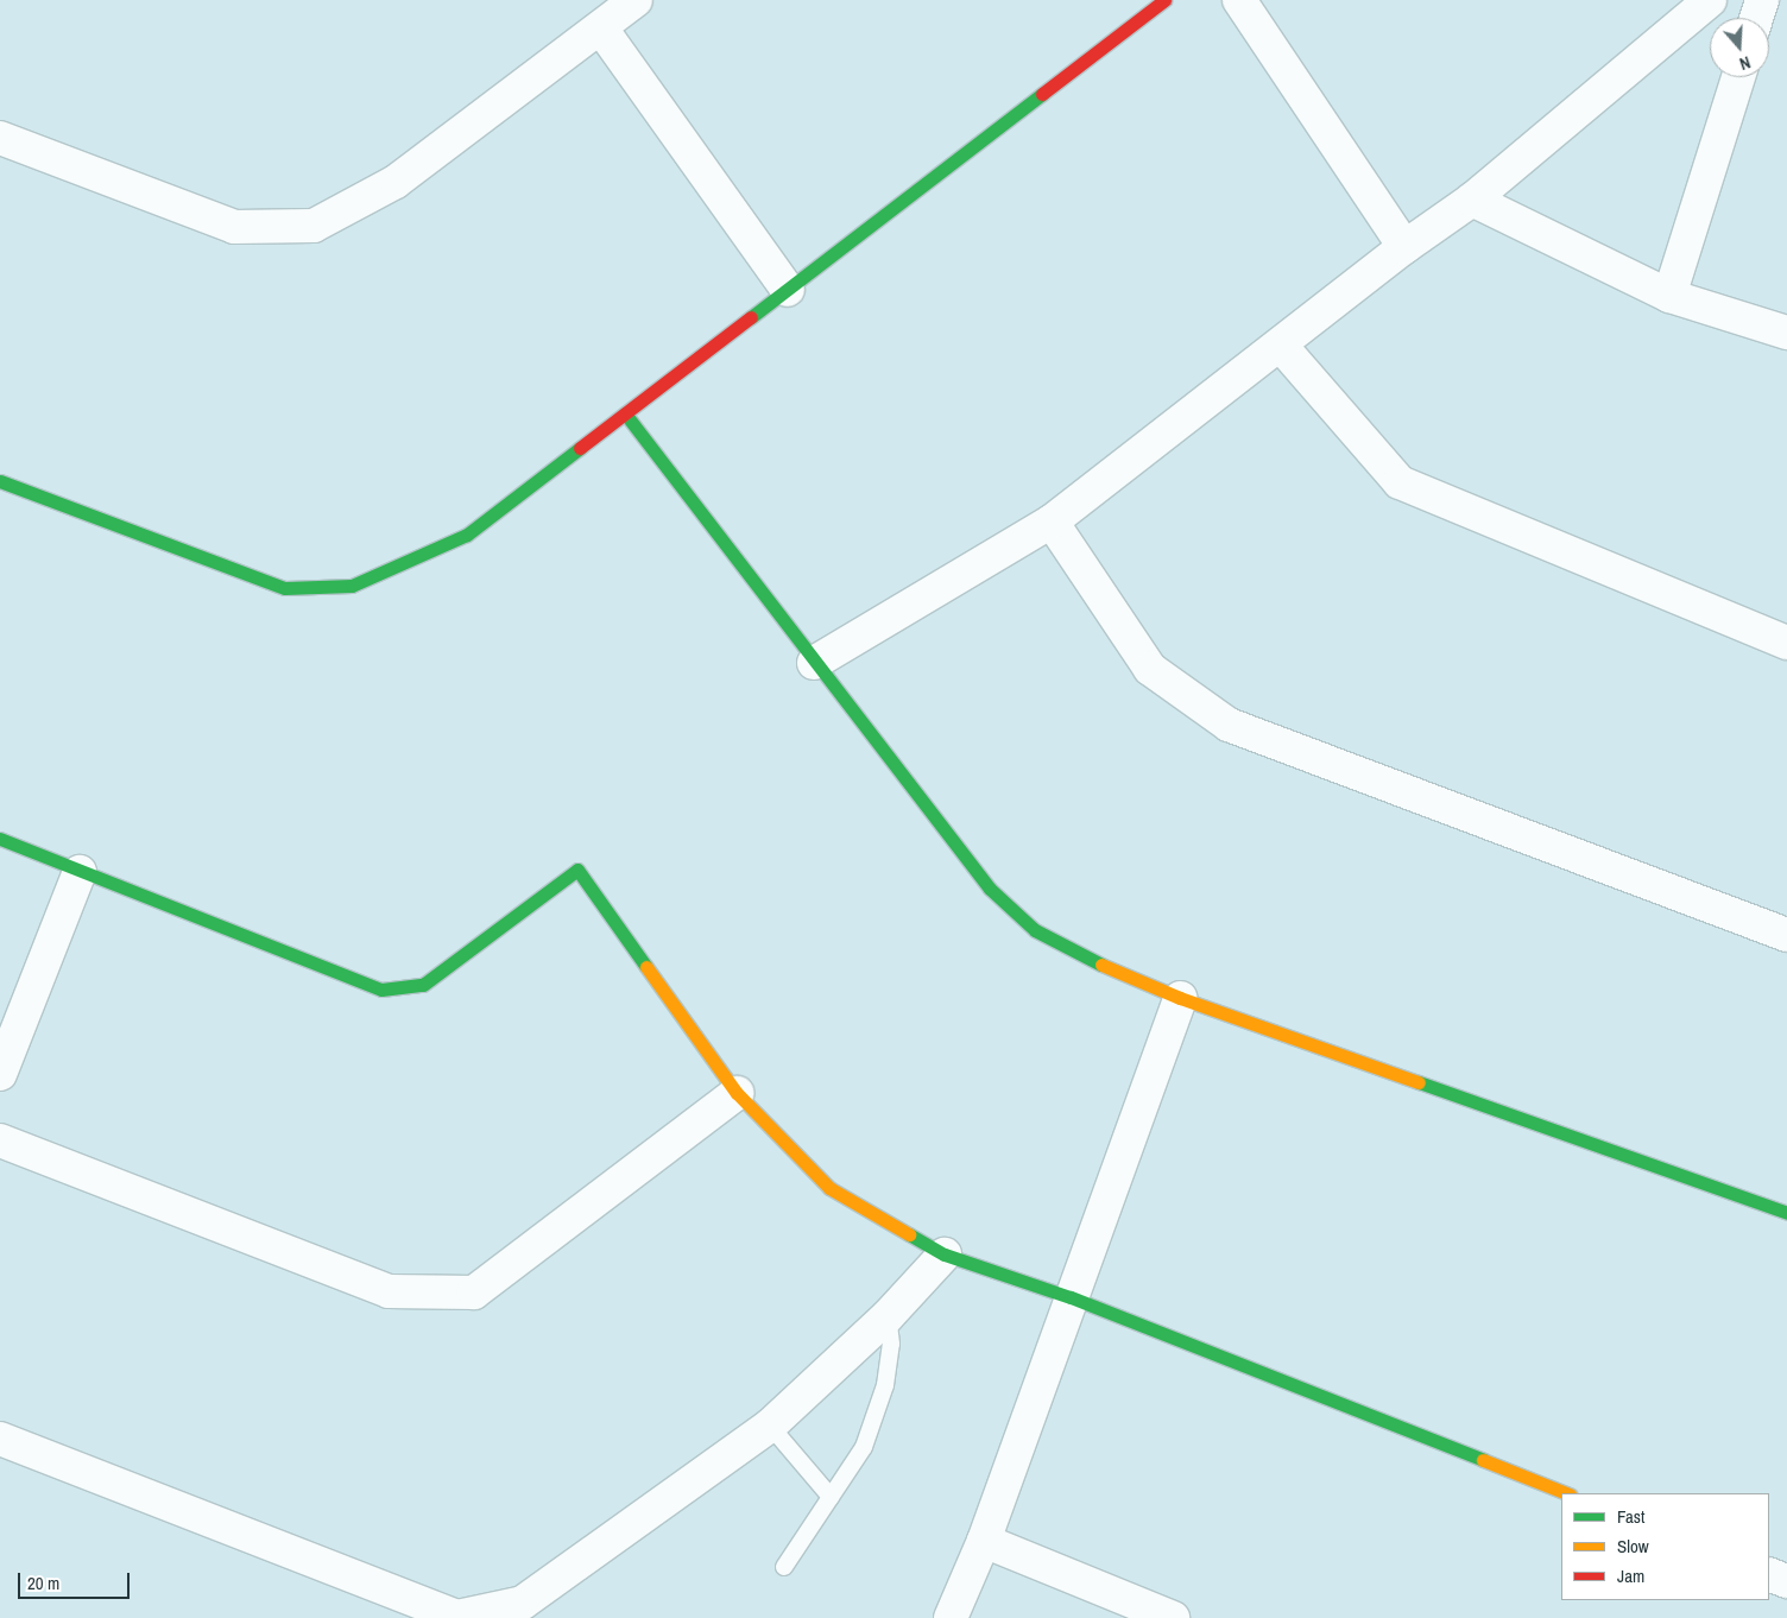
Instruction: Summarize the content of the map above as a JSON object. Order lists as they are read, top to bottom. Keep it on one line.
{"legend":["Fast","Slow","Jam"],"scale_bar":"20 m","north":"bottom"}
